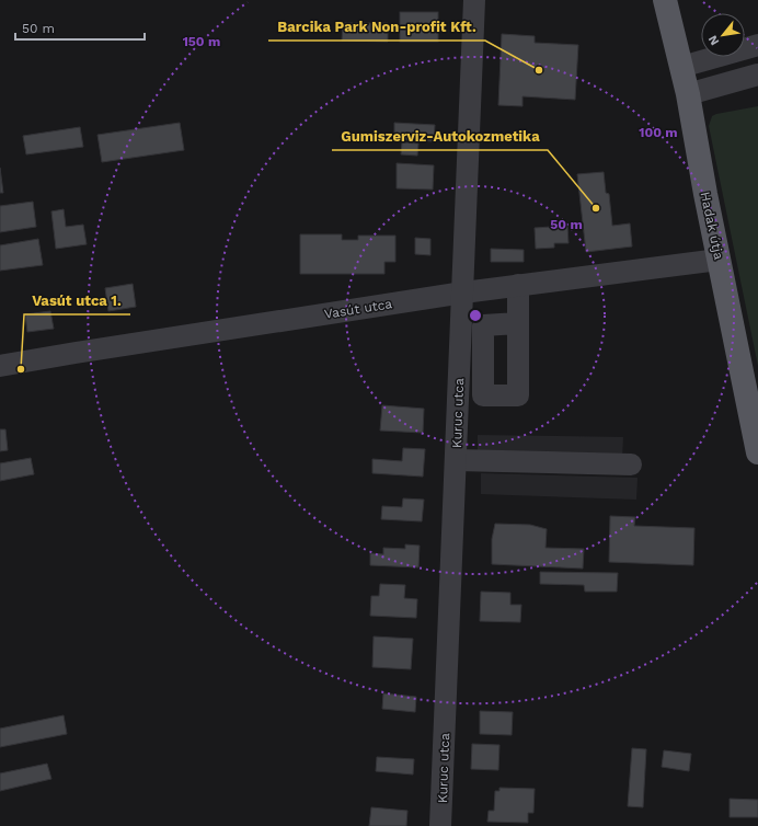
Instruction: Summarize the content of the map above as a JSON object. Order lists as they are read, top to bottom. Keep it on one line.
{"streets":{"main road":["Hadak útja"],"street":["Vasút utca","Kuruc utca"]},"crossings":[["Hadak útja","Vasút utca"],["Vasút utca","Kuruc utca"]],"places":["Barcika Park Non-profit Kft.","Gumiszerviz-Autokozmetika","Vasút utca 1."],"scale_bar":"50 m","north":"bottom left","rings":["150 m","100 m","50 m"]}
